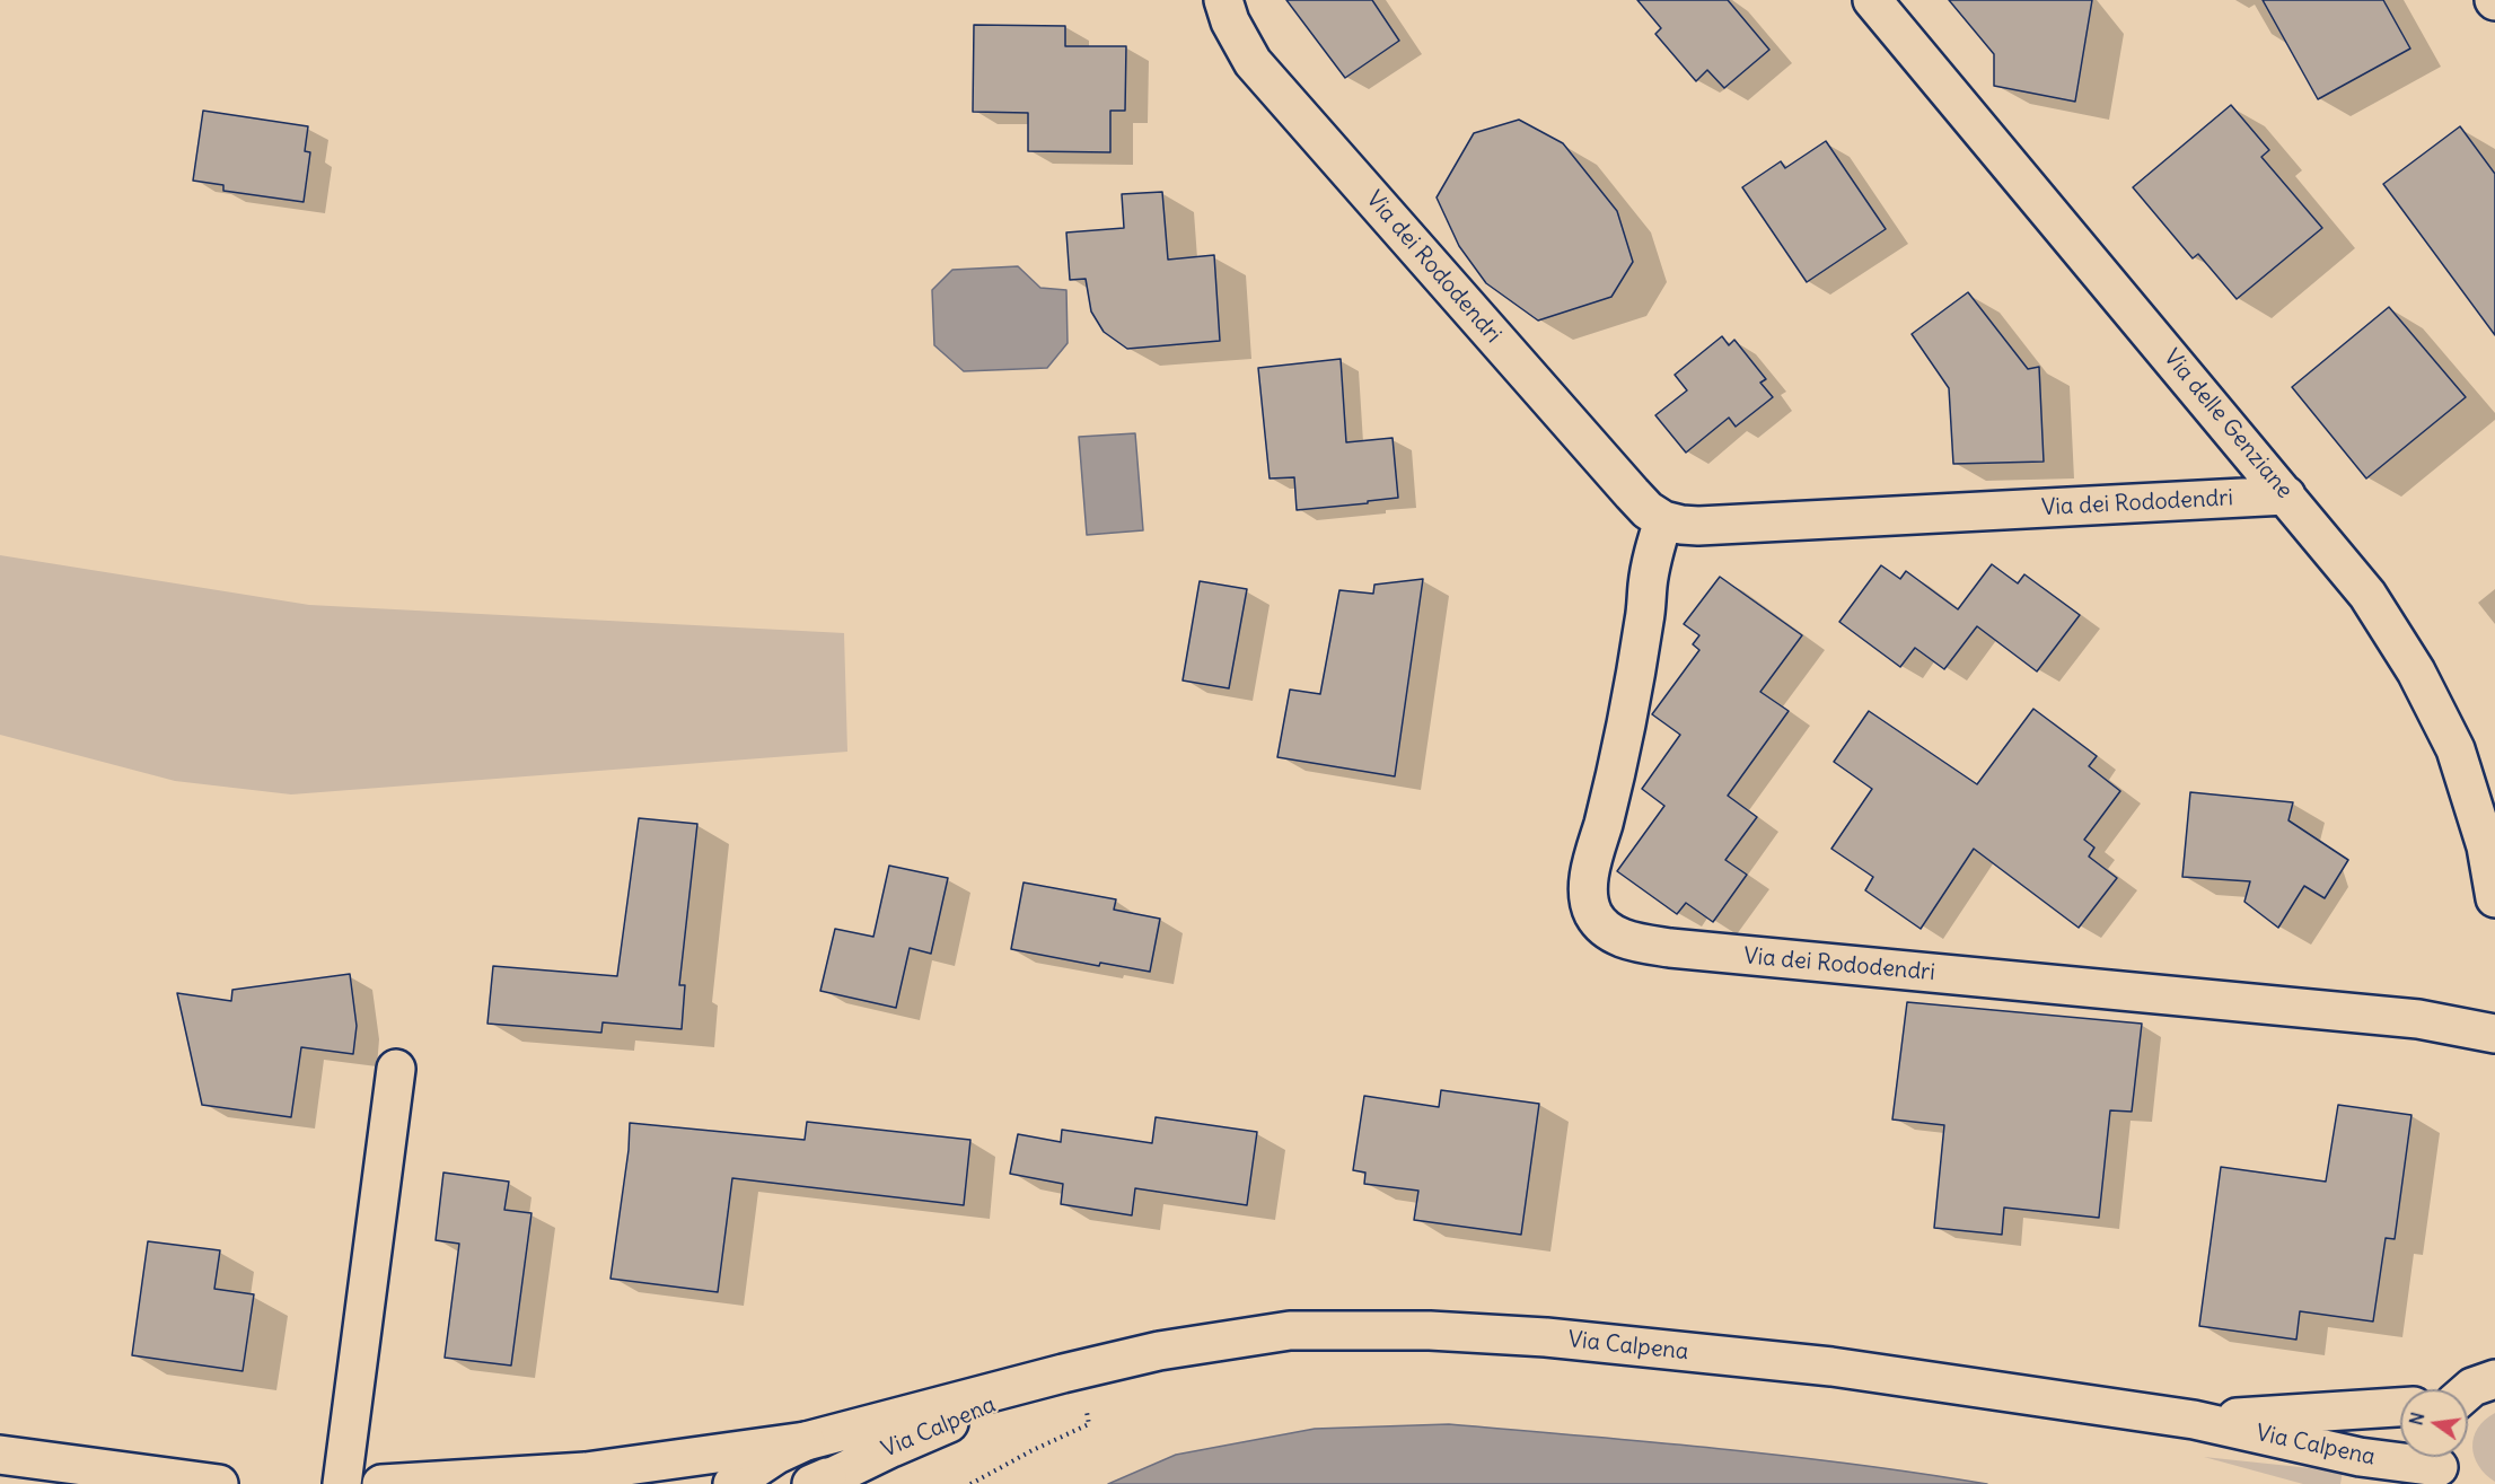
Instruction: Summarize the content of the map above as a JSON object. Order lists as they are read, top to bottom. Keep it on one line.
{"streets":{"street":["Via dei Rododendri","Via delle Genziane","Via Calpena"]},"crossings":[["Via dei Rododendri","Via delle Genziane"]],"north":"left"}
